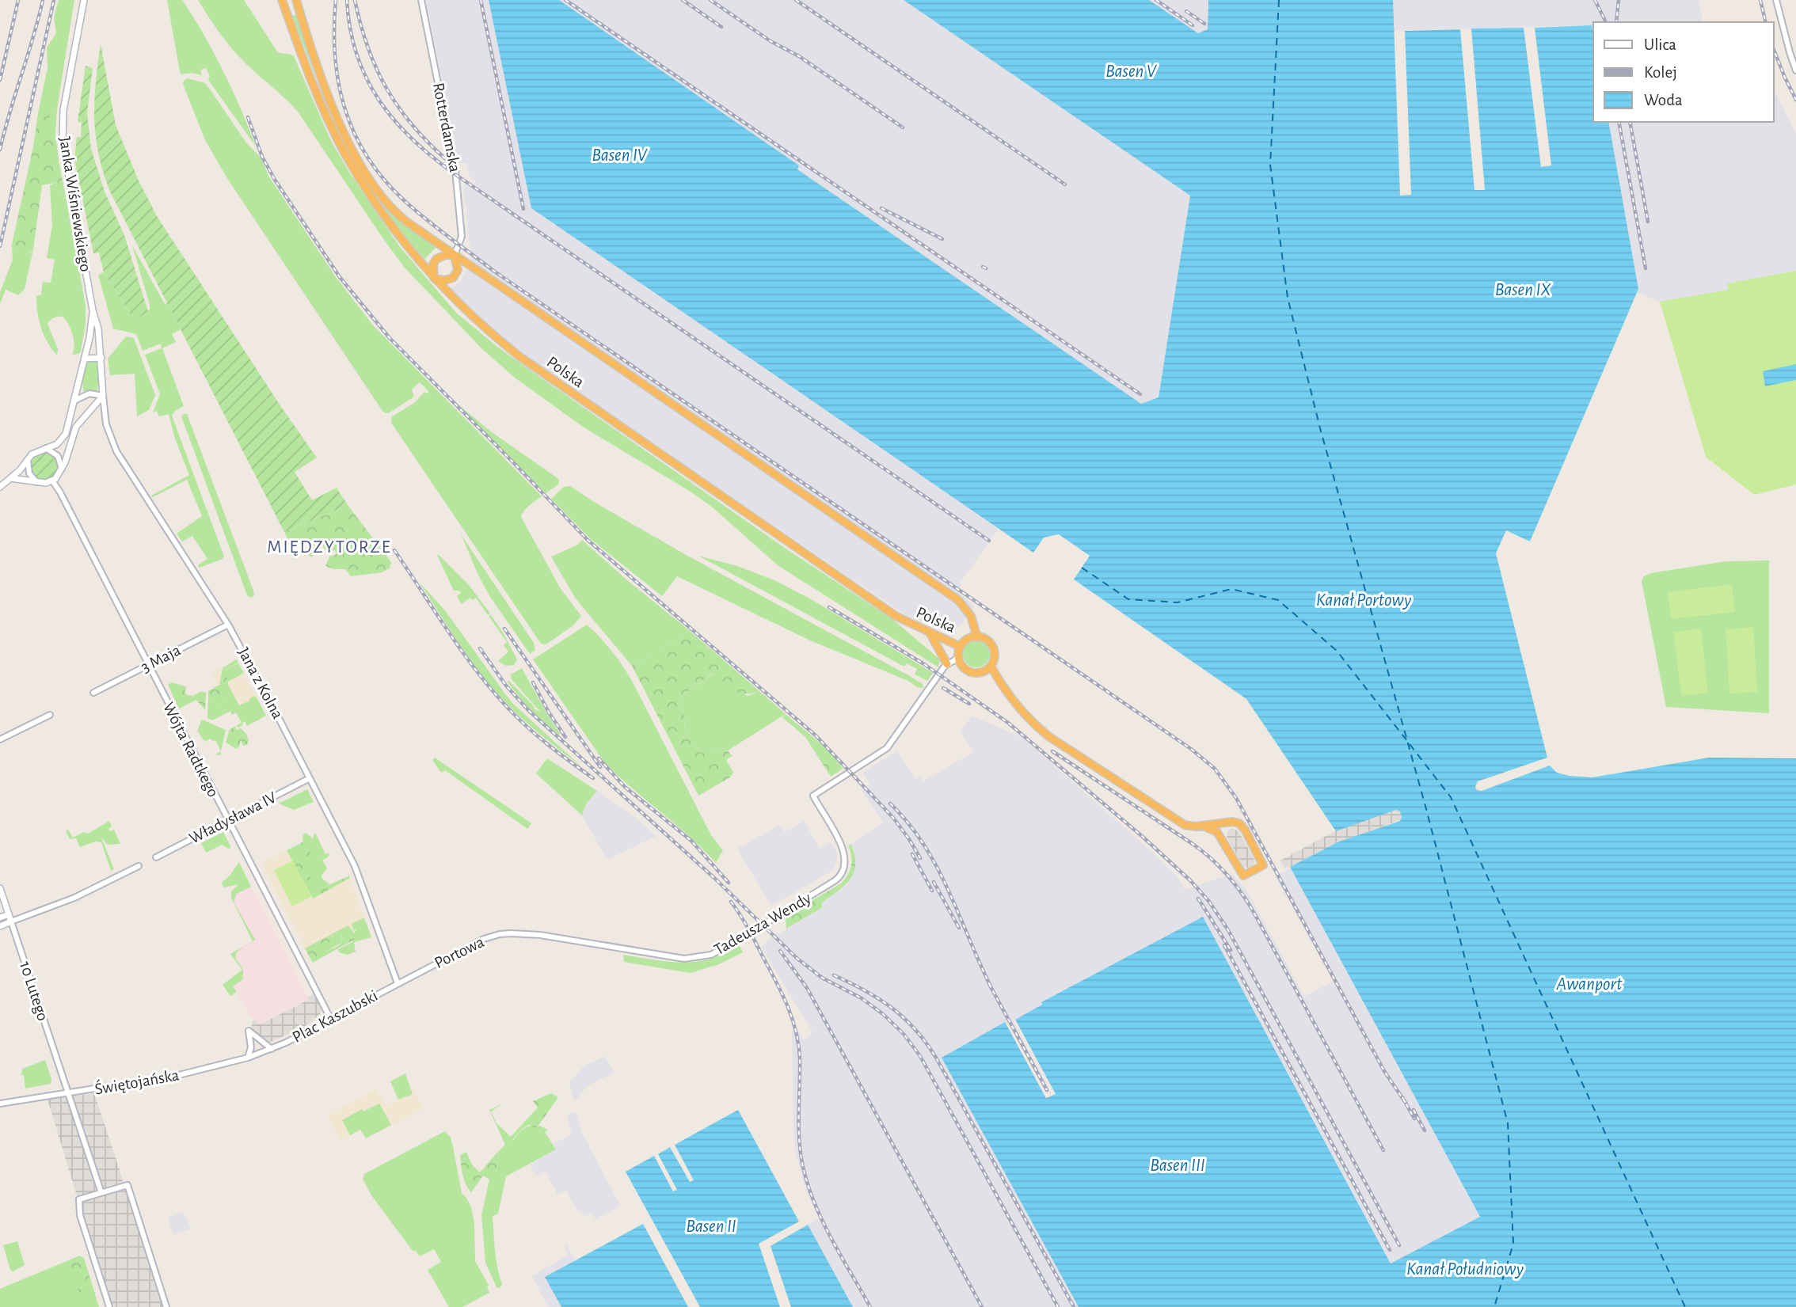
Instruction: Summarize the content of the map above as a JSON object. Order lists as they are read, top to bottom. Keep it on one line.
{"streets":{"highway":["Polska"],"main road":["Janka Wiśniewskiego","10 Lutego"],"street":["Rotterdamska","3 Maja","Jana z Kolna","Wójta Radtkego","Władysława IV","Tadeusza Wendy","Portowa","Plac Kaszubski","Świętojańska"]},"crossings":[["Rotterdamska","Polska"],["Janka Wiśniewskiego","Jana z Kolna"],["Janka Wiśniewskiego","Wójta Radtkego"],["Polska","Tadeusza Wendy"],["3 Maja","Jana z Kolna"],["3 Maja","Wójta Radtkego"],["Jana z Kolna","Władysława IV"],["Jana z Kolna","Portowa"],["Jana z Kolna","Plac Kaszubski"],["Wójta Radtkego","Władysława IV"],["Wójta Radtkego","Plac Kaszubski"],["Tadeusza Wendy","Portowa"],["Portowa","Plac Kaszubski"],["10 Lutego","Świętojańska"],["Plac Kaszubski","Świętojańska"]],"districts":["MIĘDZYTORZE"],"water":["Basen V","Basen IV","Basen IX","Kanał Portowy","Awanport","Basen III","Basen II","Kanał Południowy"],"legend":["Ulica","Kolej","Woda"]}
